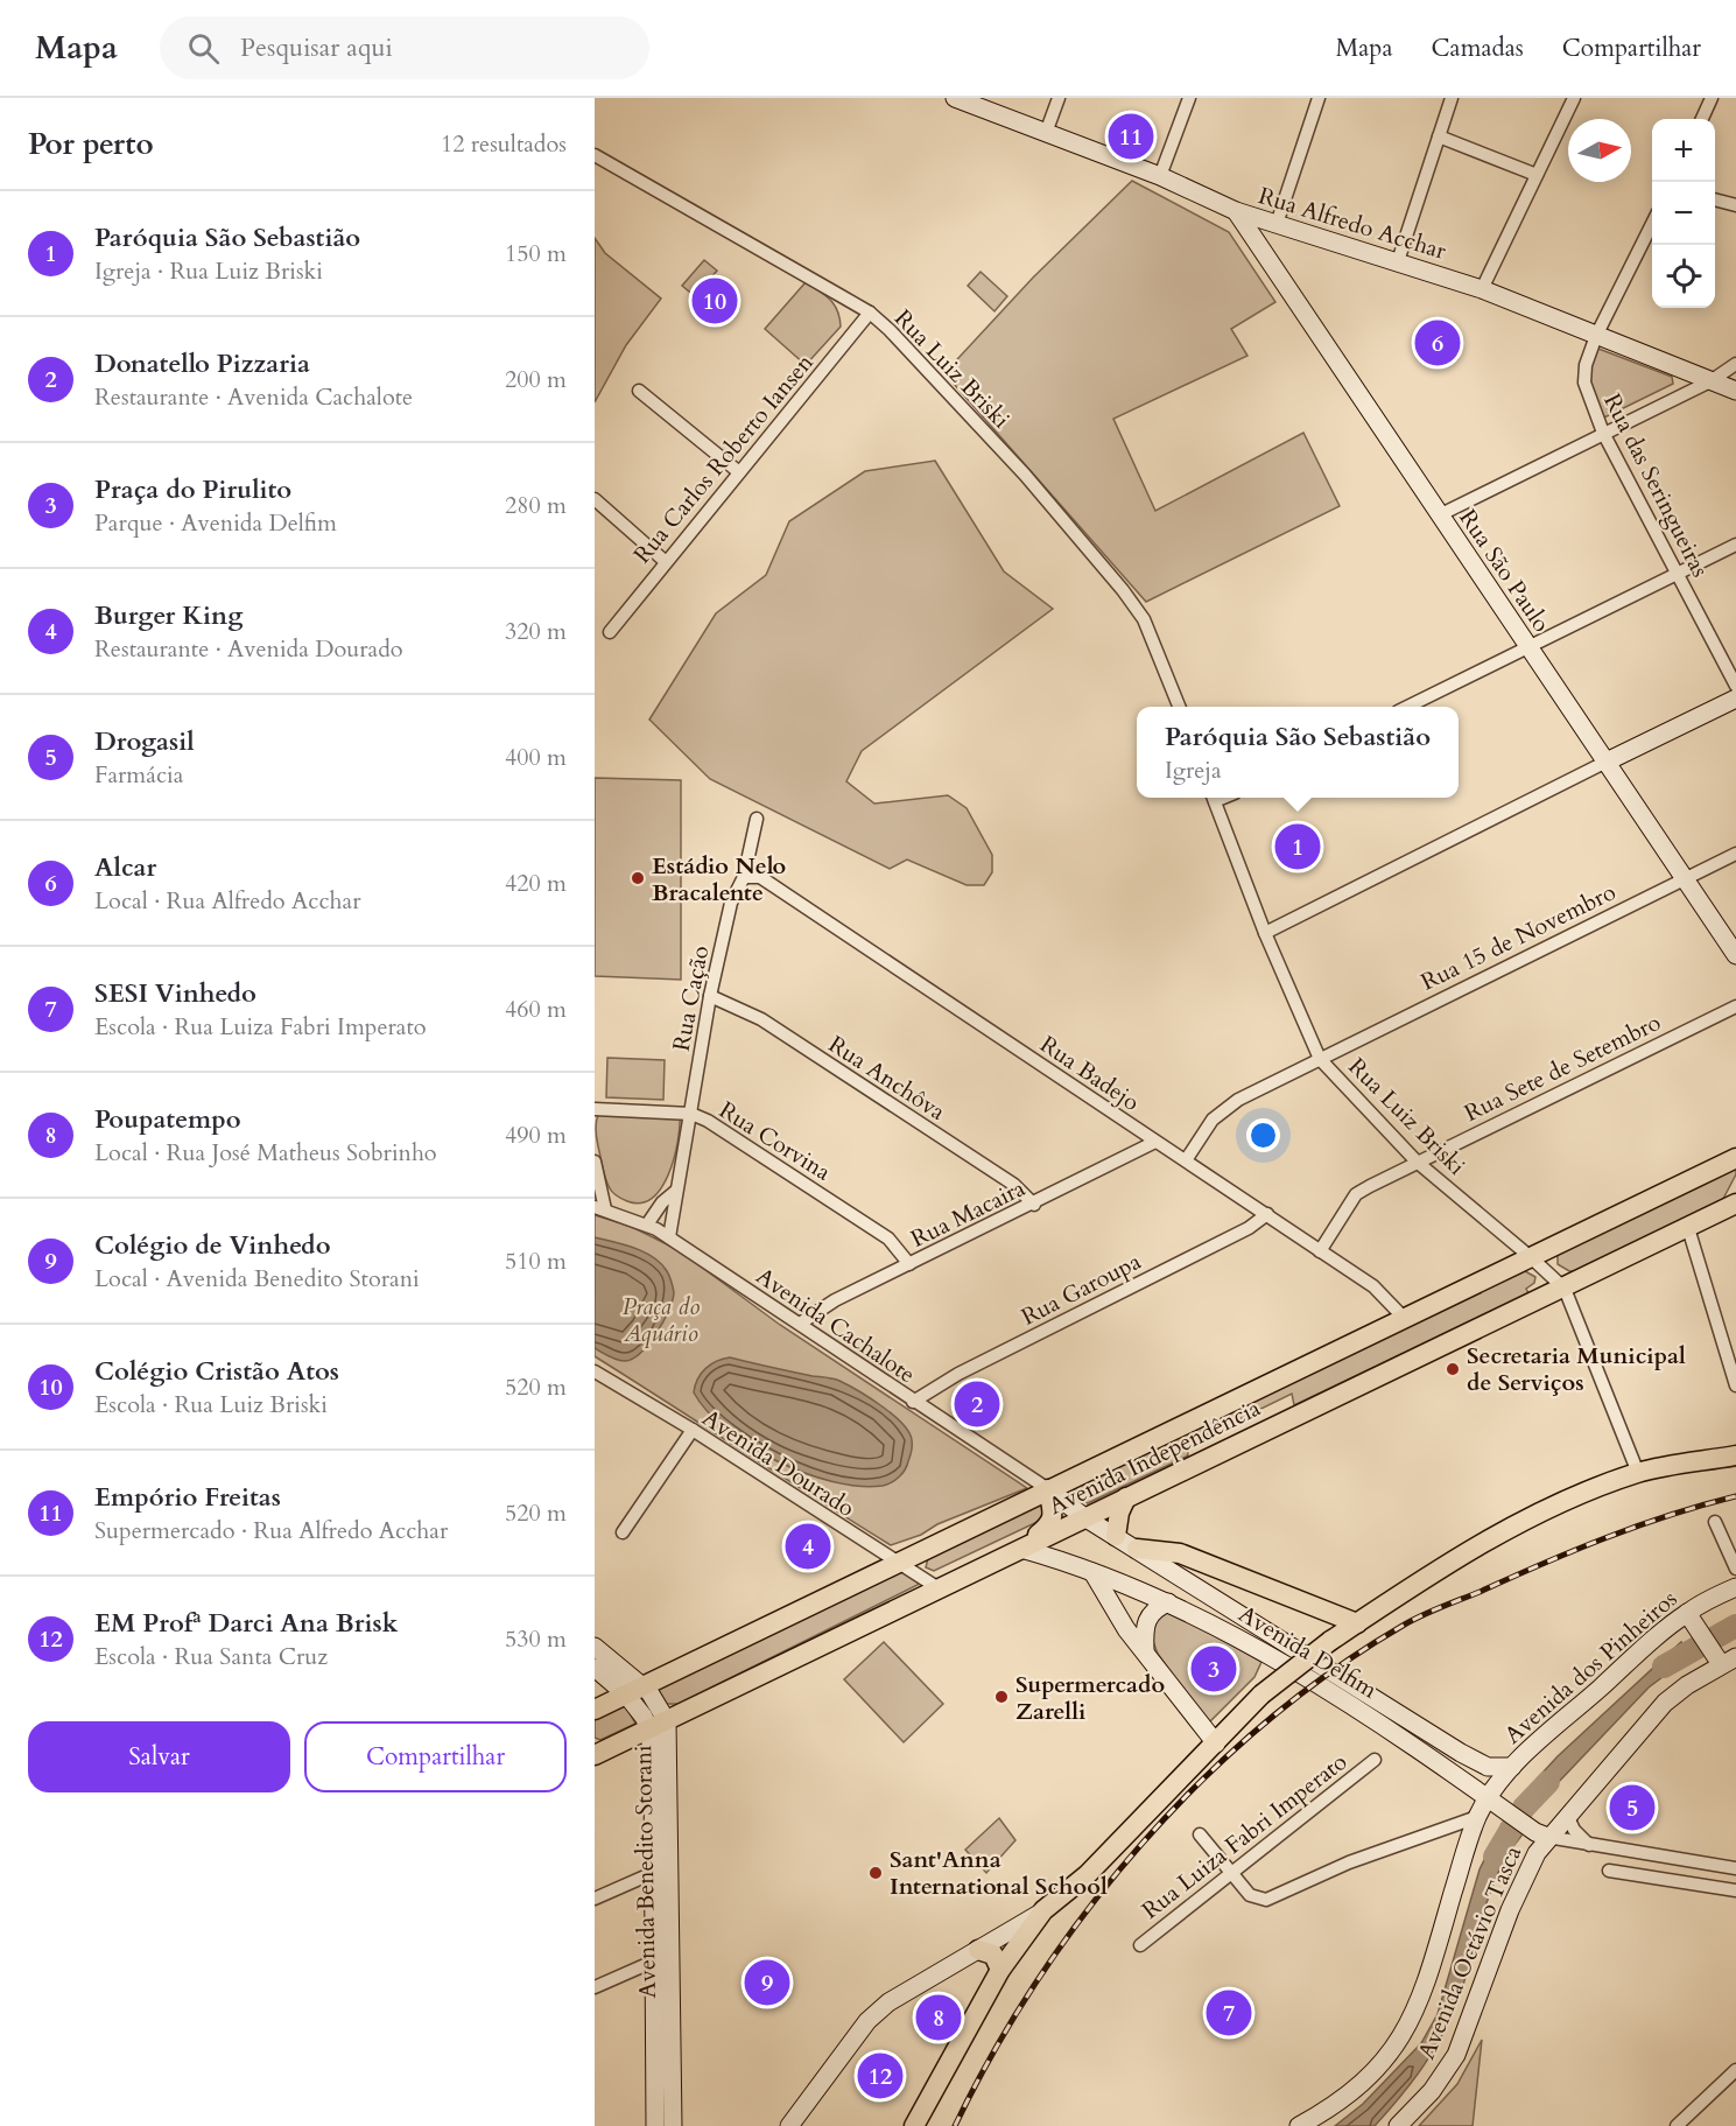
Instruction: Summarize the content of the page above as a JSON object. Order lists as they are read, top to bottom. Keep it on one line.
{"streets":{"main road":["Avenida Independência"],"street":["Rua Alfredo Acchar","Rua Luiz Briski","Rua Carlos Roberto Iansen","Rua das Seringueiras","Rua São Paulo","Rua 15 de Novembro","Rua Cação","Rua Sete de Setembro","Rua Badejo","Rua Anchôva","Rua Corvina","Rua Macaira","Rua Garoupa","Avenida Cachalote","Avenida Dourado","Avenida Delfim","Avenida dos Pinheiros","Rua Luiza Fabri Imperato","Avenida Benedito Storani","Avenida Octávio Tasca"]},"crossings":[["Rua Alfredo Acchar","Rua das Seringueiras"],["Rua Alfredo Acchar","Rua São Paulo"],["Rua Luiz Briski","Rua Carlos Roberto Iansen"],["Rua Luiz Briski","Rua 15 de Novembro"],["Rua Luiz Briski","Rua Sete de Setembro"],["Rua Luiz Briski","Avenida Independência"],["Rua São Paulo","Rua 15 de Novembro"],["Rua 15 de Novembro","Rua Badejo"],["Rua Cação","Rua Badejo"],["Rua Cação","Rua Anchôva"],["Rua Cação","Rua Corvina"],["Rua Cação","Avenida Cachalote"],["Rua Sete de Setembro","Rua Badejo"],["Rua Badejo","Rua Macaira"],["Rua Badejo","Rua Garoupa"],["Rua Badejo","Avenida Independência"],["Rua Anchôva","Rua Macaira"],["Rua Corvina","Rua Macaira"],["Rua Macaira","Avenida Cachalote"],["Rua Garoupa","Avenida Cachalote"],["Avenida Cachalote","Avenida Independência"],["Avenida Cachalote","Avenida Delfim"],["Avenida Independência","Avenida Dourado"],["Avenida Independência","Avenida Delfim"],["Avenida Independência","Avenida Benedito Storani"],["Avenida Delfim","Avenida dos Pinheiros"],["Avenida Delfim","Avenida Octávio Tasca"]],"parks":["Praça do Aquário"],"places":["Estádio Nelo Bracalente","Secretaria Municipal de Serviços","Supermercado Zarelli","Sant'Anna International School"],"north":"right","page":{"header":"Mapa","search":"Pesquisar aqui","nav":["Mapa","Camadas","Compartilhar"],"heading":["Por perto","12 resultados"],"pins":["11","10","6","1","2","4","3","5","9","7","8","12"],"map_buttons":["+","−"],"list":[{"mark":"1","name":"Paróquia São Sebastião","note":"Igreja · Rua Luiz Briski","value":"150 m"},{"mark":"2","name":"Donatello Pizzaria","note":"Restaurante · Avenida Cachalote","value":"200 m"},{"mark":"3","name":"Praça do Pirulito","note":"Parque · Avenida Delfim","value":"280 m"},{"mark":"4","name":"Burger King","note":"Restaurante · Avenida Dourado","value":"320 m"},{"mark":"5","name":"Drogasil","note":"Farmácia","value":"400 m"},{"mark":"6","name":"Alcar","note":"Local · Rua Alfredo Acchar","value":"420 m"},{"mark":"7","name":"SESI Vinhedo","note":"Escola · Rua Luiza Fabri Imperato","value":"460 m"},{"mark":"8","name":"Poupatempo","note":"Local · Rua José Matheus Sobrinho","value":"490 m"},{"mark":"9","name":"Colégio de Vinhedo","note":"Local · Avenida Benedito Storani","value":"510 m"},{"mark":"10","name":"Colégio Cristão Atos","note":"Escola · Rua Luiz Briski","value":"520 m"},{"mark":"11","name":"Empório Freitas","note":"Supermercado · Rua Alfredo Acchar","value":"520 m"},{"mark":"12","name":"EM Profª Darci Ana Brisk","note":"Escola · Rua Santa Cruz","value":"530 m"}],"popup":["Paróquia São Sebastião","Igreja"],"buttons":["Salvar","Compartilhar"]}}
